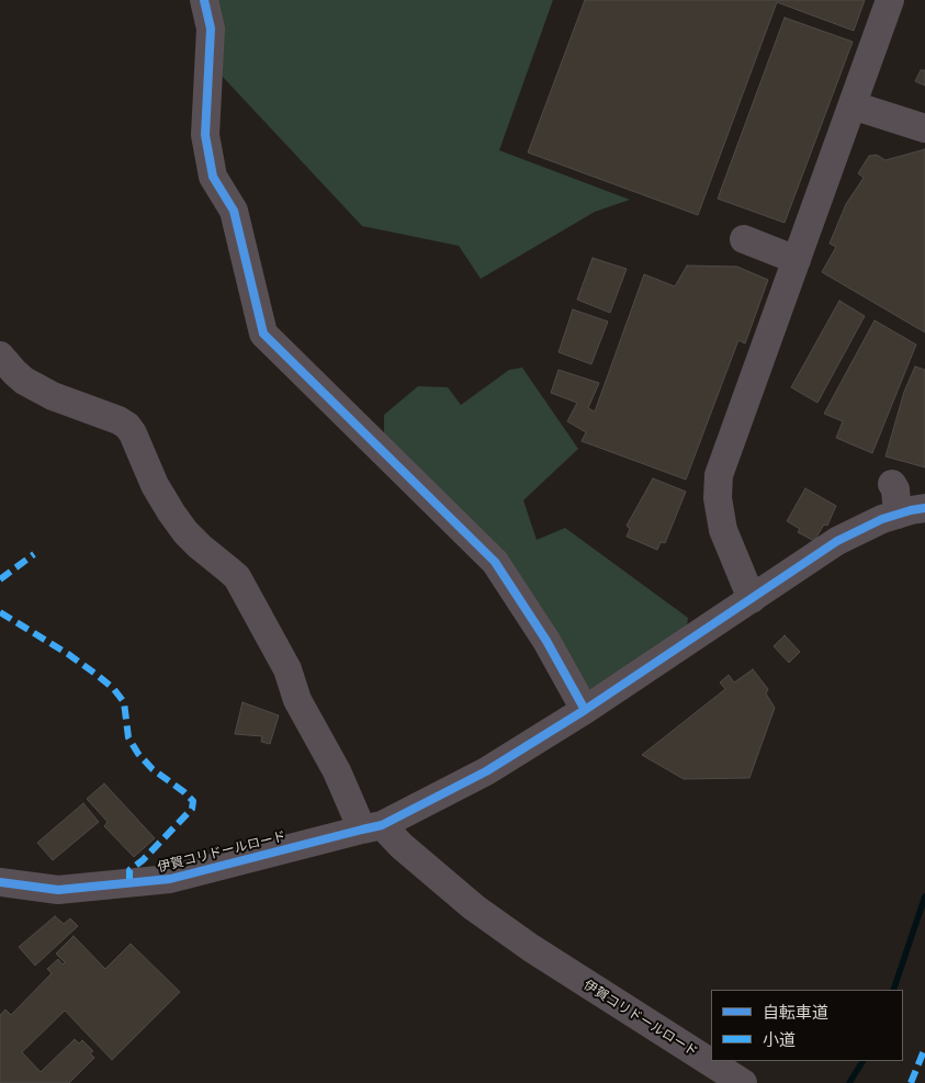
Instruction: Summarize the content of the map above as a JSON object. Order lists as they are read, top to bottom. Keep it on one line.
{"streets":{"street":["伊賀コリドールロード"]},"legend":["自転車道","小道"]}
